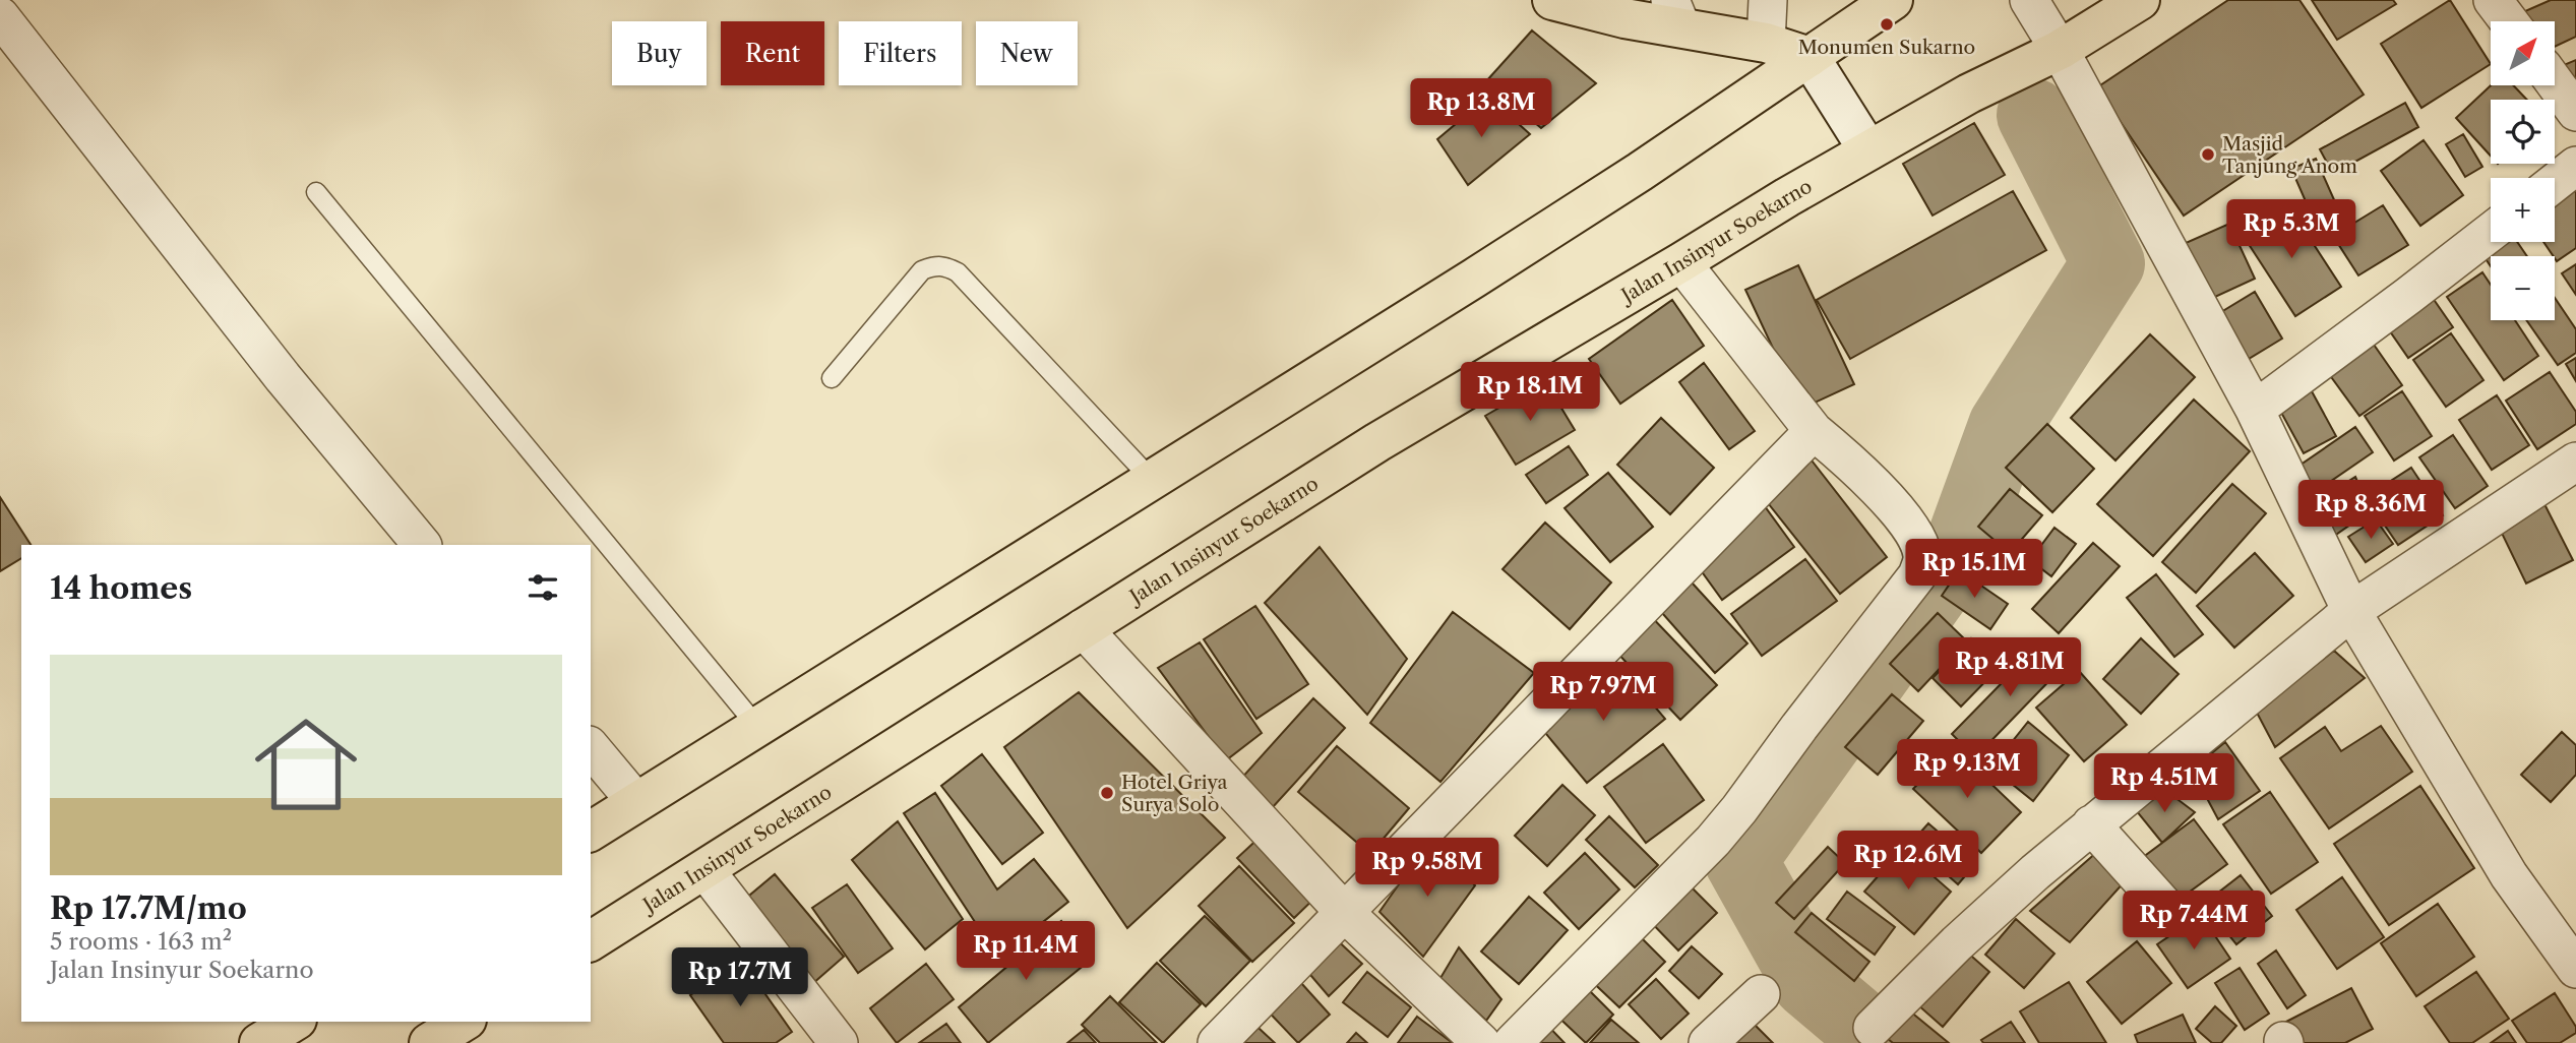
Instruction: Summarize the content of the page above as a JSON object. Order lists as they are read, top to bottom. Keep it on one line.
{"streets":{"main road":["Jalan Insinyur Soekarno"]},"places":["Monumen Sukarno","Masjid Tanjung Anom","Hotel Griya Surya Solo"],"north":"top right","page":{"map_buttons":["+","−"],"chip":["Buy","Rent","Filters","New"],"price":["Rp 13.8M","Rp 5.3M","Rp 18.1M","Rp 8.36M","Rp 15.1M","Rp 4.81M","Rp 7.97M","Rp 9.13M","Rp 4.51M","Rp 12.6M","Rp 9.58M","Rp 7.44M","Rp 11.4M","Rp 17.7M"],"heading":"14 homes","list":[{"name":"Rp 17.7M/mo","note":"5 rooms · 163 m² · Jalan Insinyur Soekarno"}]}}
